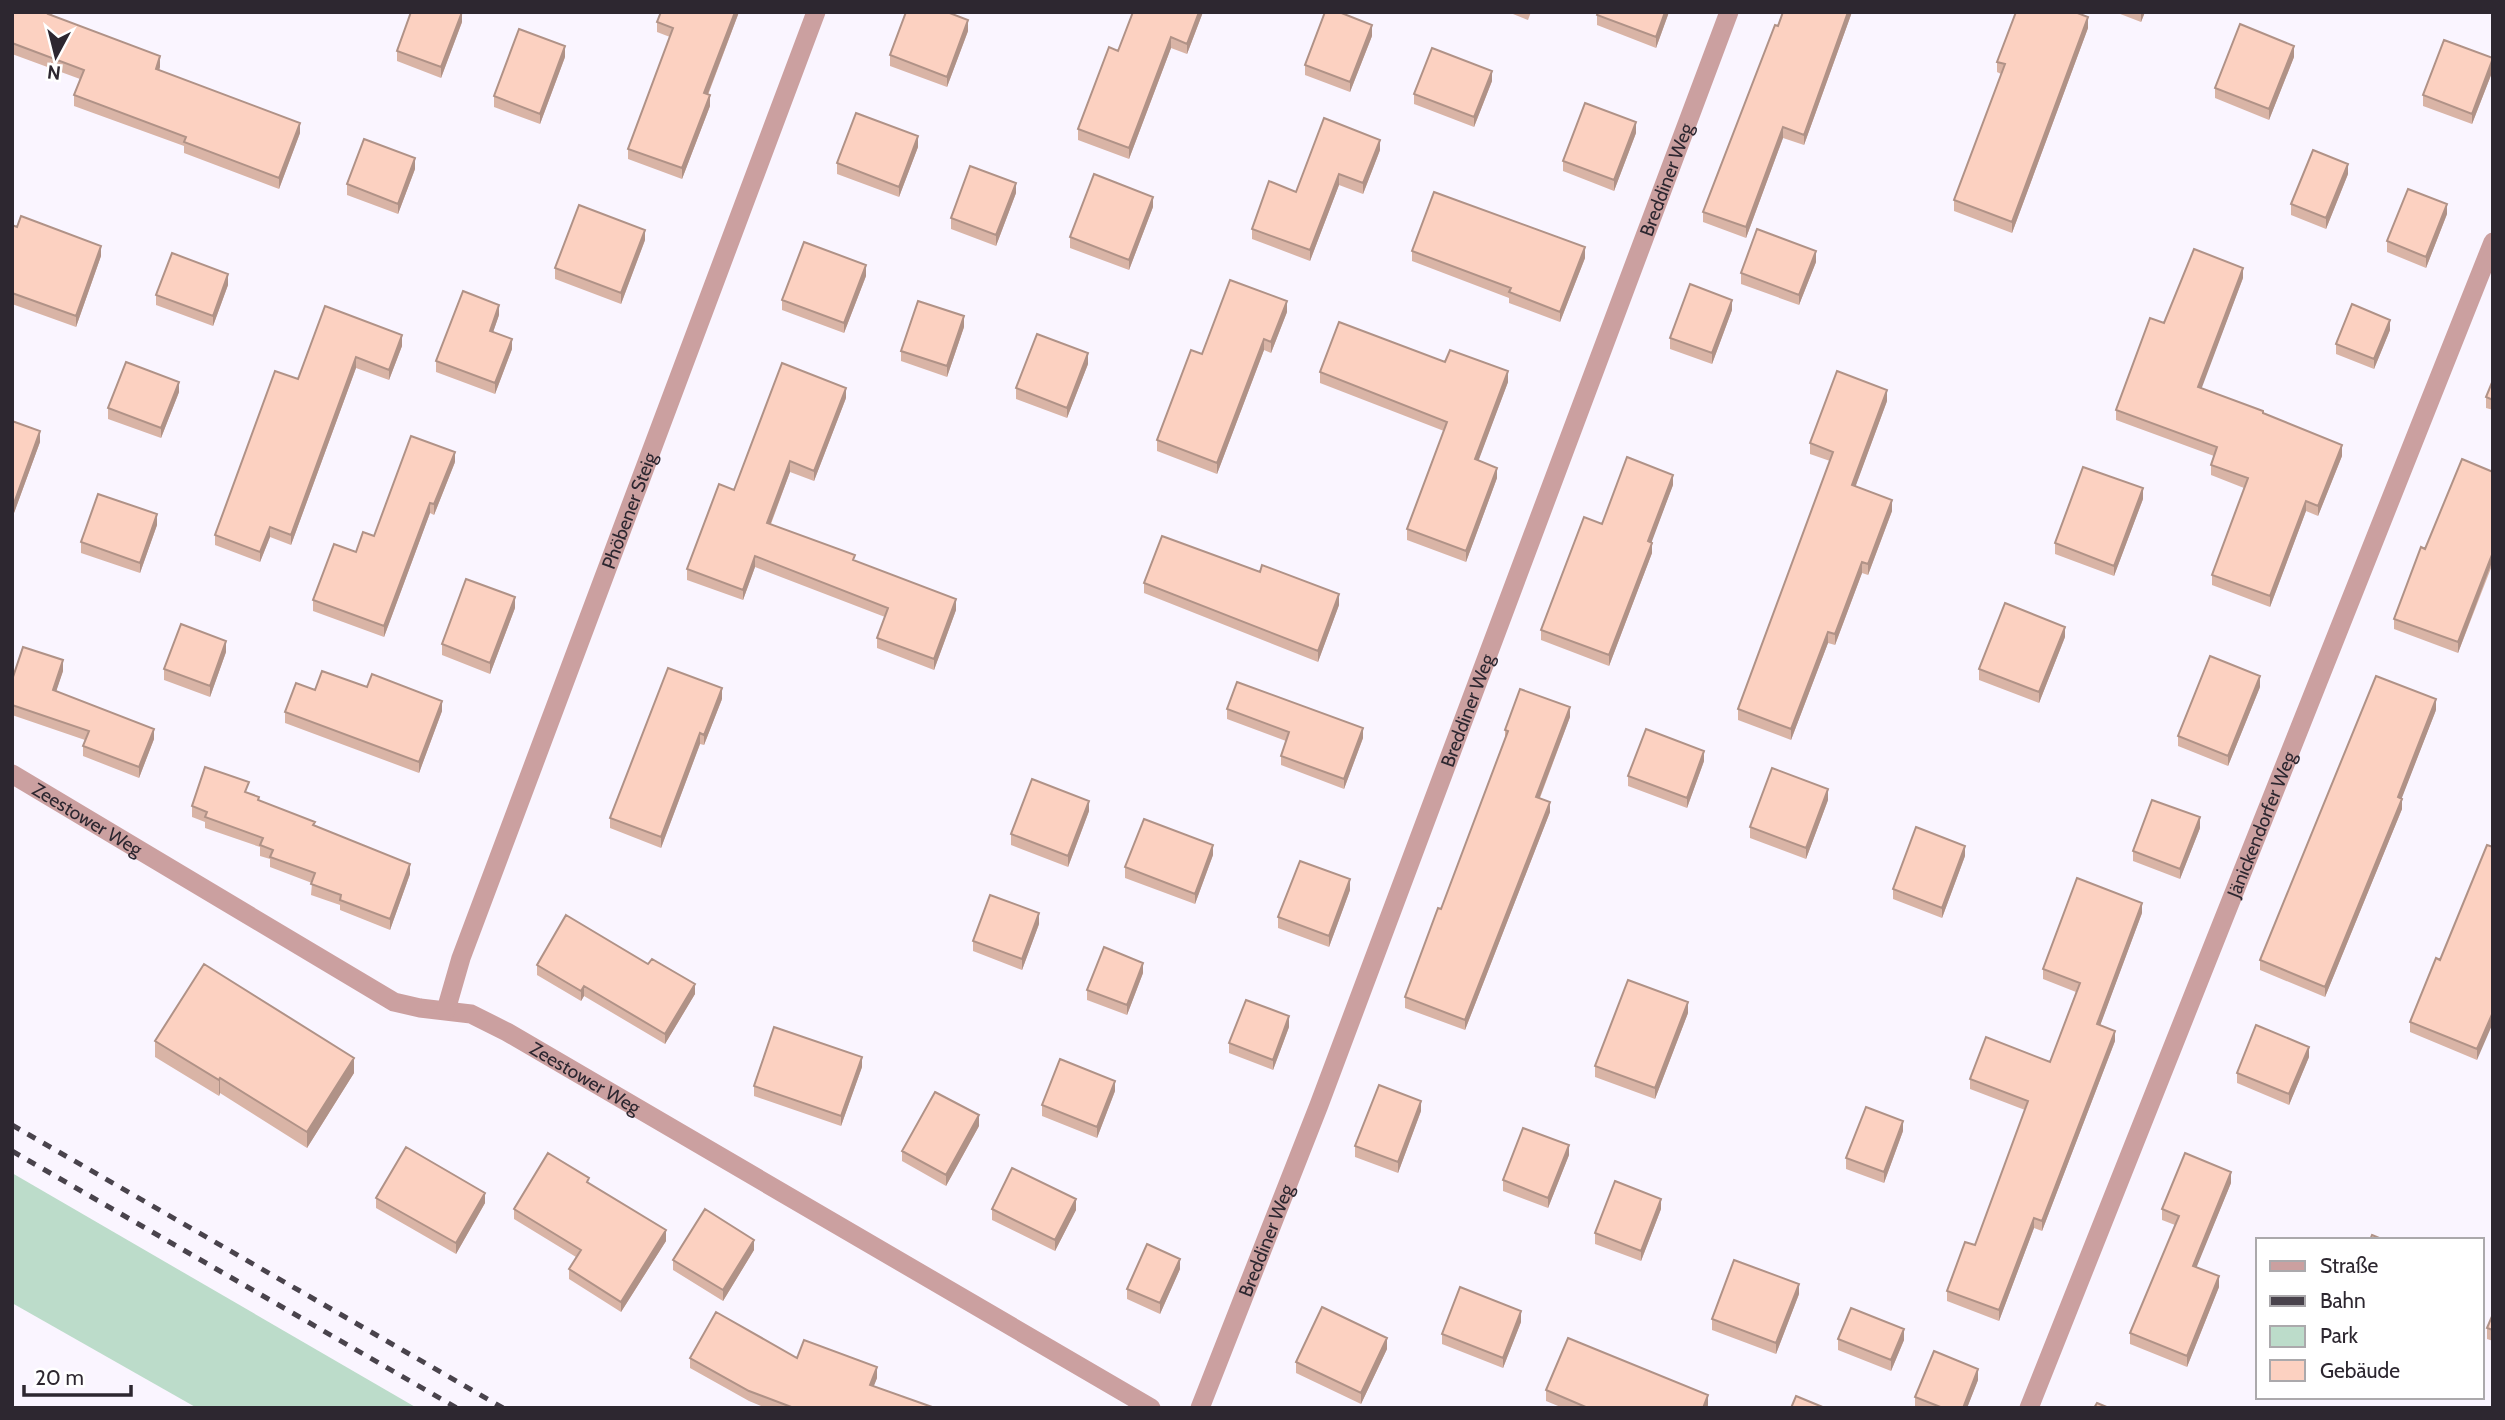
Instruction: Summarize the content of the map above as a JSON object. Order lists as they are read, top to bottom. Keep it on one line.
{"streets":{"street":["Breddiner Weg","Phöbener Steig","Zeestower Weg","Jänickendorfer Weg"]},"crossings":[["Phöbener Steig","Zeestower Weg"]],"legend":["Straße","Bahn","Park","Gebäude"],"scale_bar":"20 m","north":"bottom"}
